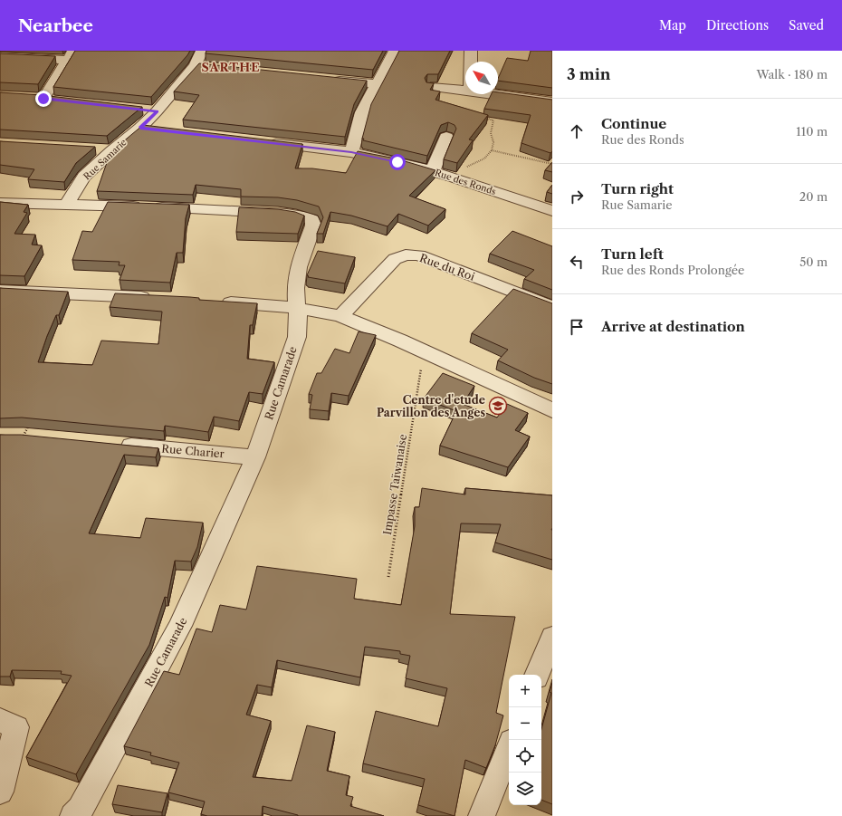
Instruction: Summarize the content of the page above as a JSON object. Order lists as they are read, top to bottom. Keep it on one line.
{"streets":{"street":["Rue Samarie","Rue des Ronds","Rue du Roi","Rue Camarade","Rue Charier"],"path":["Impasse Taïwanaise"]},"crossings":[["Rue Samarie","Rue Camarade"],["Rue Camarade","Rue Charier"]],"districts":["SARTHE"],"places":{"school or university":["Centre d'etude Parvillon des Anges"]},"north":"top left","page":{"header":"Nearbee","nav":["Map","Directions","Saved"],"heading":["3 min","Walk · 180 m"],"list":[["Continue","Rue des Ronds","110 m"],["Turn right","Rue Samarie","20 m"],["Turn left","Rue des Ronds Prolongée","50 m"],"Arrive at destination"],"map_buttons":["+","−"]}}
